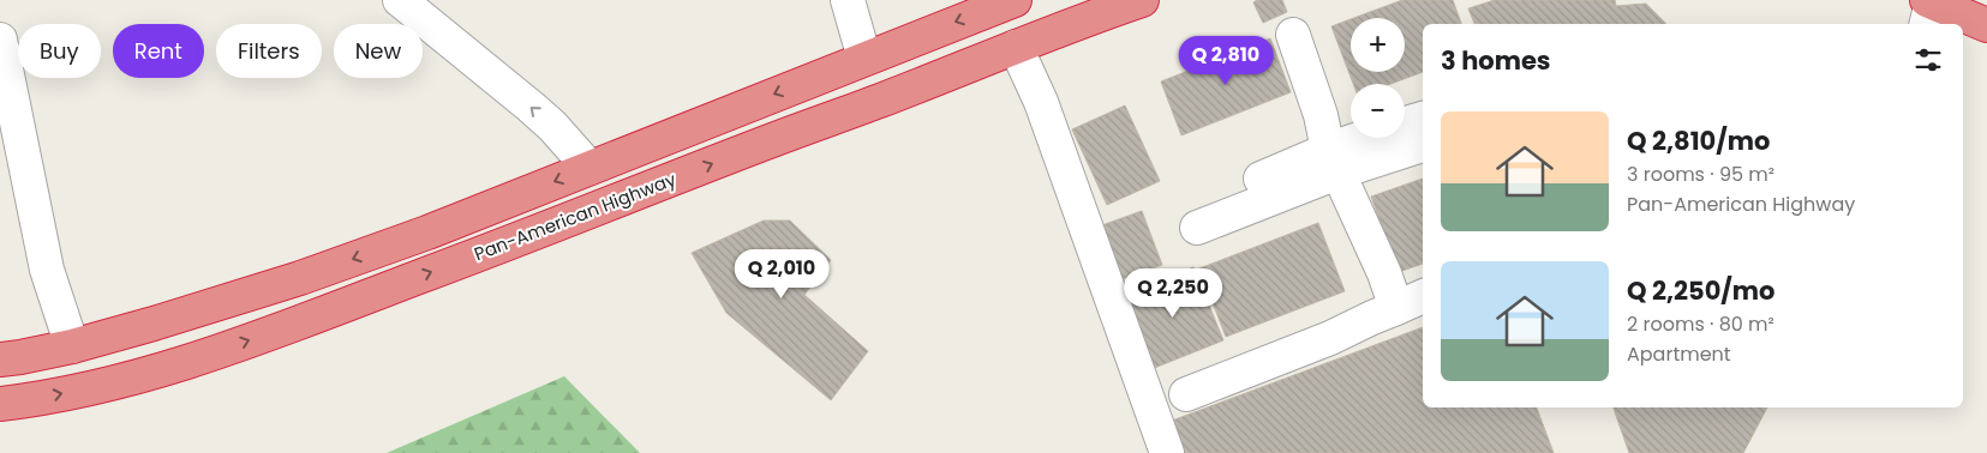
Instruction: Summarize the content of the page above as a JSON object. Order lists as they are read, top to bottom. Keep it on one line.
{"streets":{"highway":["Pan-American Highway"]},"page":{"map_buttons":["+","−"],"chip":["Buy","Rent","Filters","New"],"heading":"3 homes","price":["Q 2,810","Q 2,010","Q 2,250"],"list":[{"name":"Q 2,810/mo","note":"3 rooms · 95 m² · Pan-American Highway"},{"name":"Q 2,250/mo","note":"2 rooms · 80 m² · Apartment"}]}}
